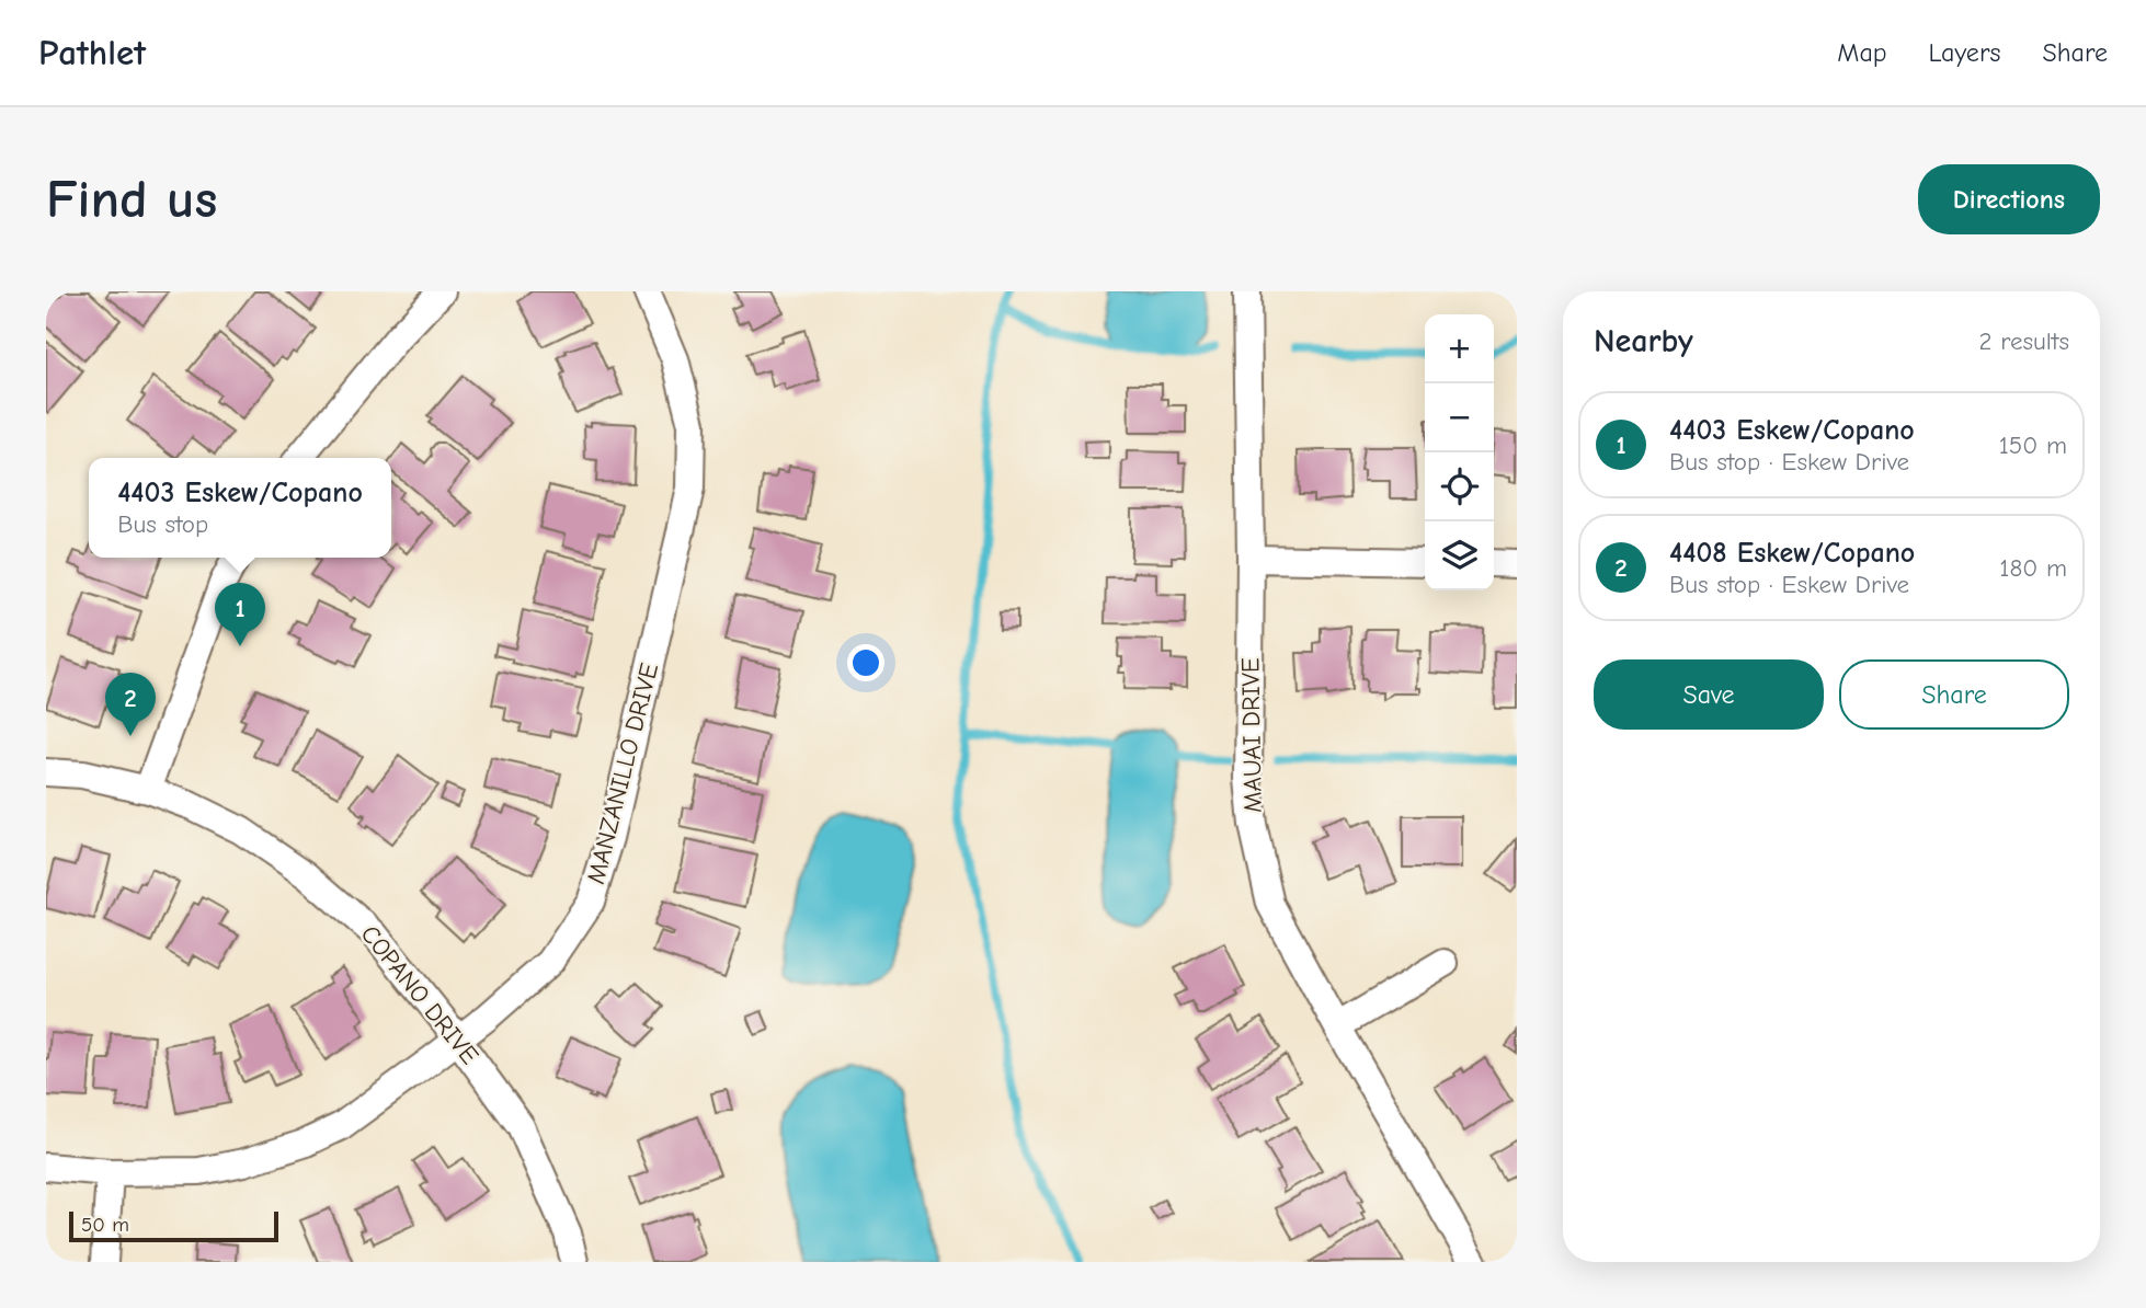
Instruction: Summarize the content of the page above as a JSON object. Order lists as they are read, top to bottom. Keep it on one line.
{"streets":{"street":["MAUAI DRIVE","MANZANILLO DRIVE","COPANO DRIVE"]},"crossings":[["MANZANILLO DRIVE","COPANO DRIVE"]],"scale_bar":"50 m","page":{"header":"Pathlet","nav":["Map","Layers","Share"],"buttons":["Directions",["Save","Share"]],"title":"Find us","heading":["Nearby","2 results"],"map_buttons":["+","−"],"list":[{"mark":"1","name":"4403 Eskew/Copano","note":"Bus stop · Eskew Drive","value":"150 m"},{"mark":"2","name":"4408 Eskew/Copano","note":"Bus stop · Eskew Drive","value":"180 m"}],"popup":["4403 Eskew/Copano","Bus stop"],"pins":["1","2"],"scale":"50 m"}}
